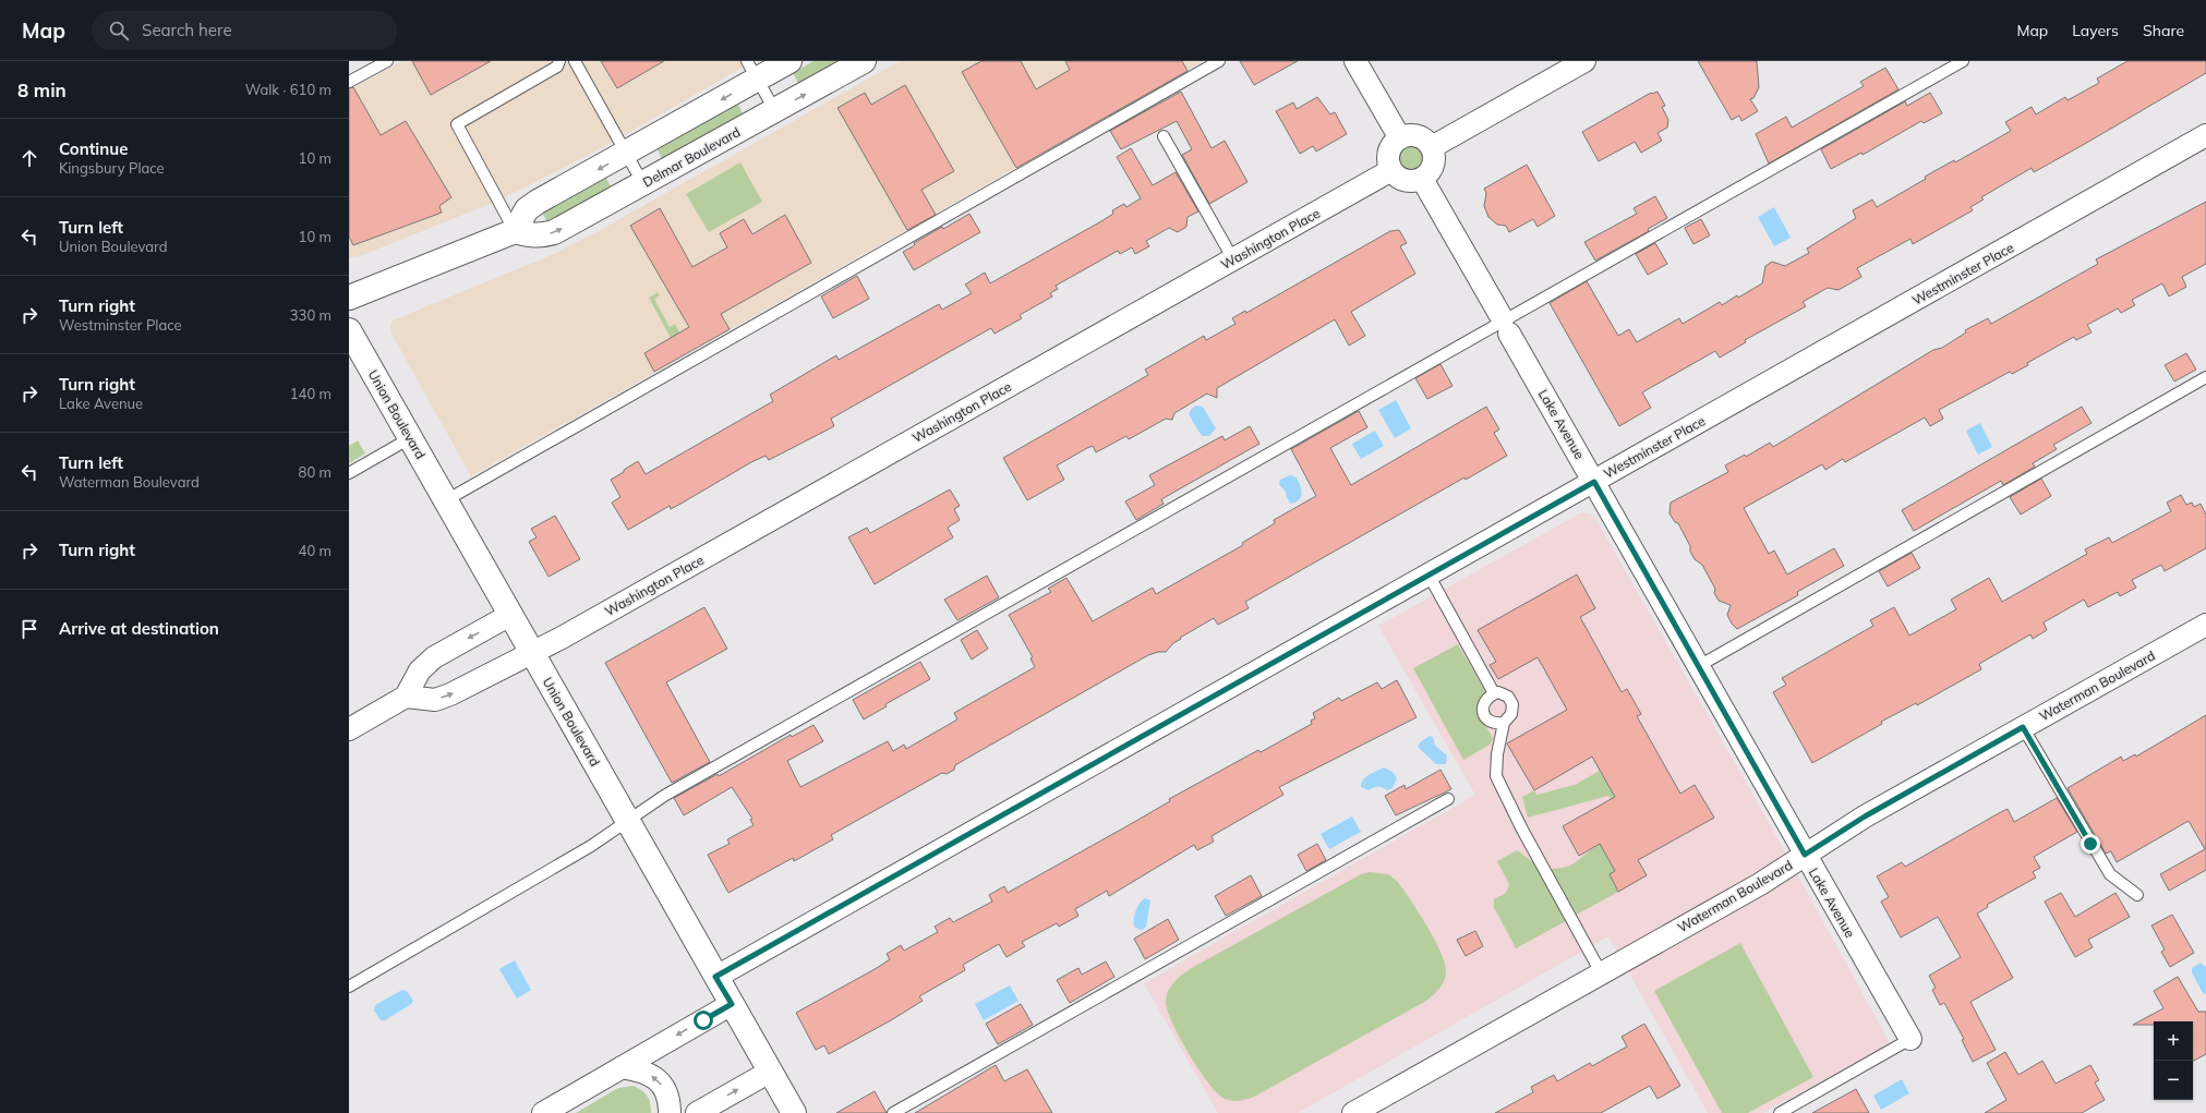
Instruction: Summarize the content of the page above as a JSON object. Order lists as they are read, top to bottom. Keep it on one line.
{"streets":{"main road":["Delmar Boulevard","Union Boulevard"],"street":["Washington Place","Westminster Place","Lake Avenue","Waterman Boulevard"]},"crossings":[["Washington Place","Union Boulevard"],["Washington Place","Lake Avenue"],["Westminster Place","Union Boulevard"],["Westminster Place","Lake Avenue"],["Lake Avenue","Waterman Boulevard"]],"page":{"header":"Map","search":"Search here","nav":["Map","Layers","Share"],"heading":["8 min","Walk · 610 m"],"list":[["Continue","Kingsbury Place","10 m"],["Turn left","Union Boulevard","10 m"],["Turn right","Westminster Place","330 m"],["Turn right","Lake Avenue","140 m"],["Turn left","Waterman Boulevard","80 m"],["Turn right","40 m"],"Arrive at destination"],"map_buttons":["+","−"]}}
